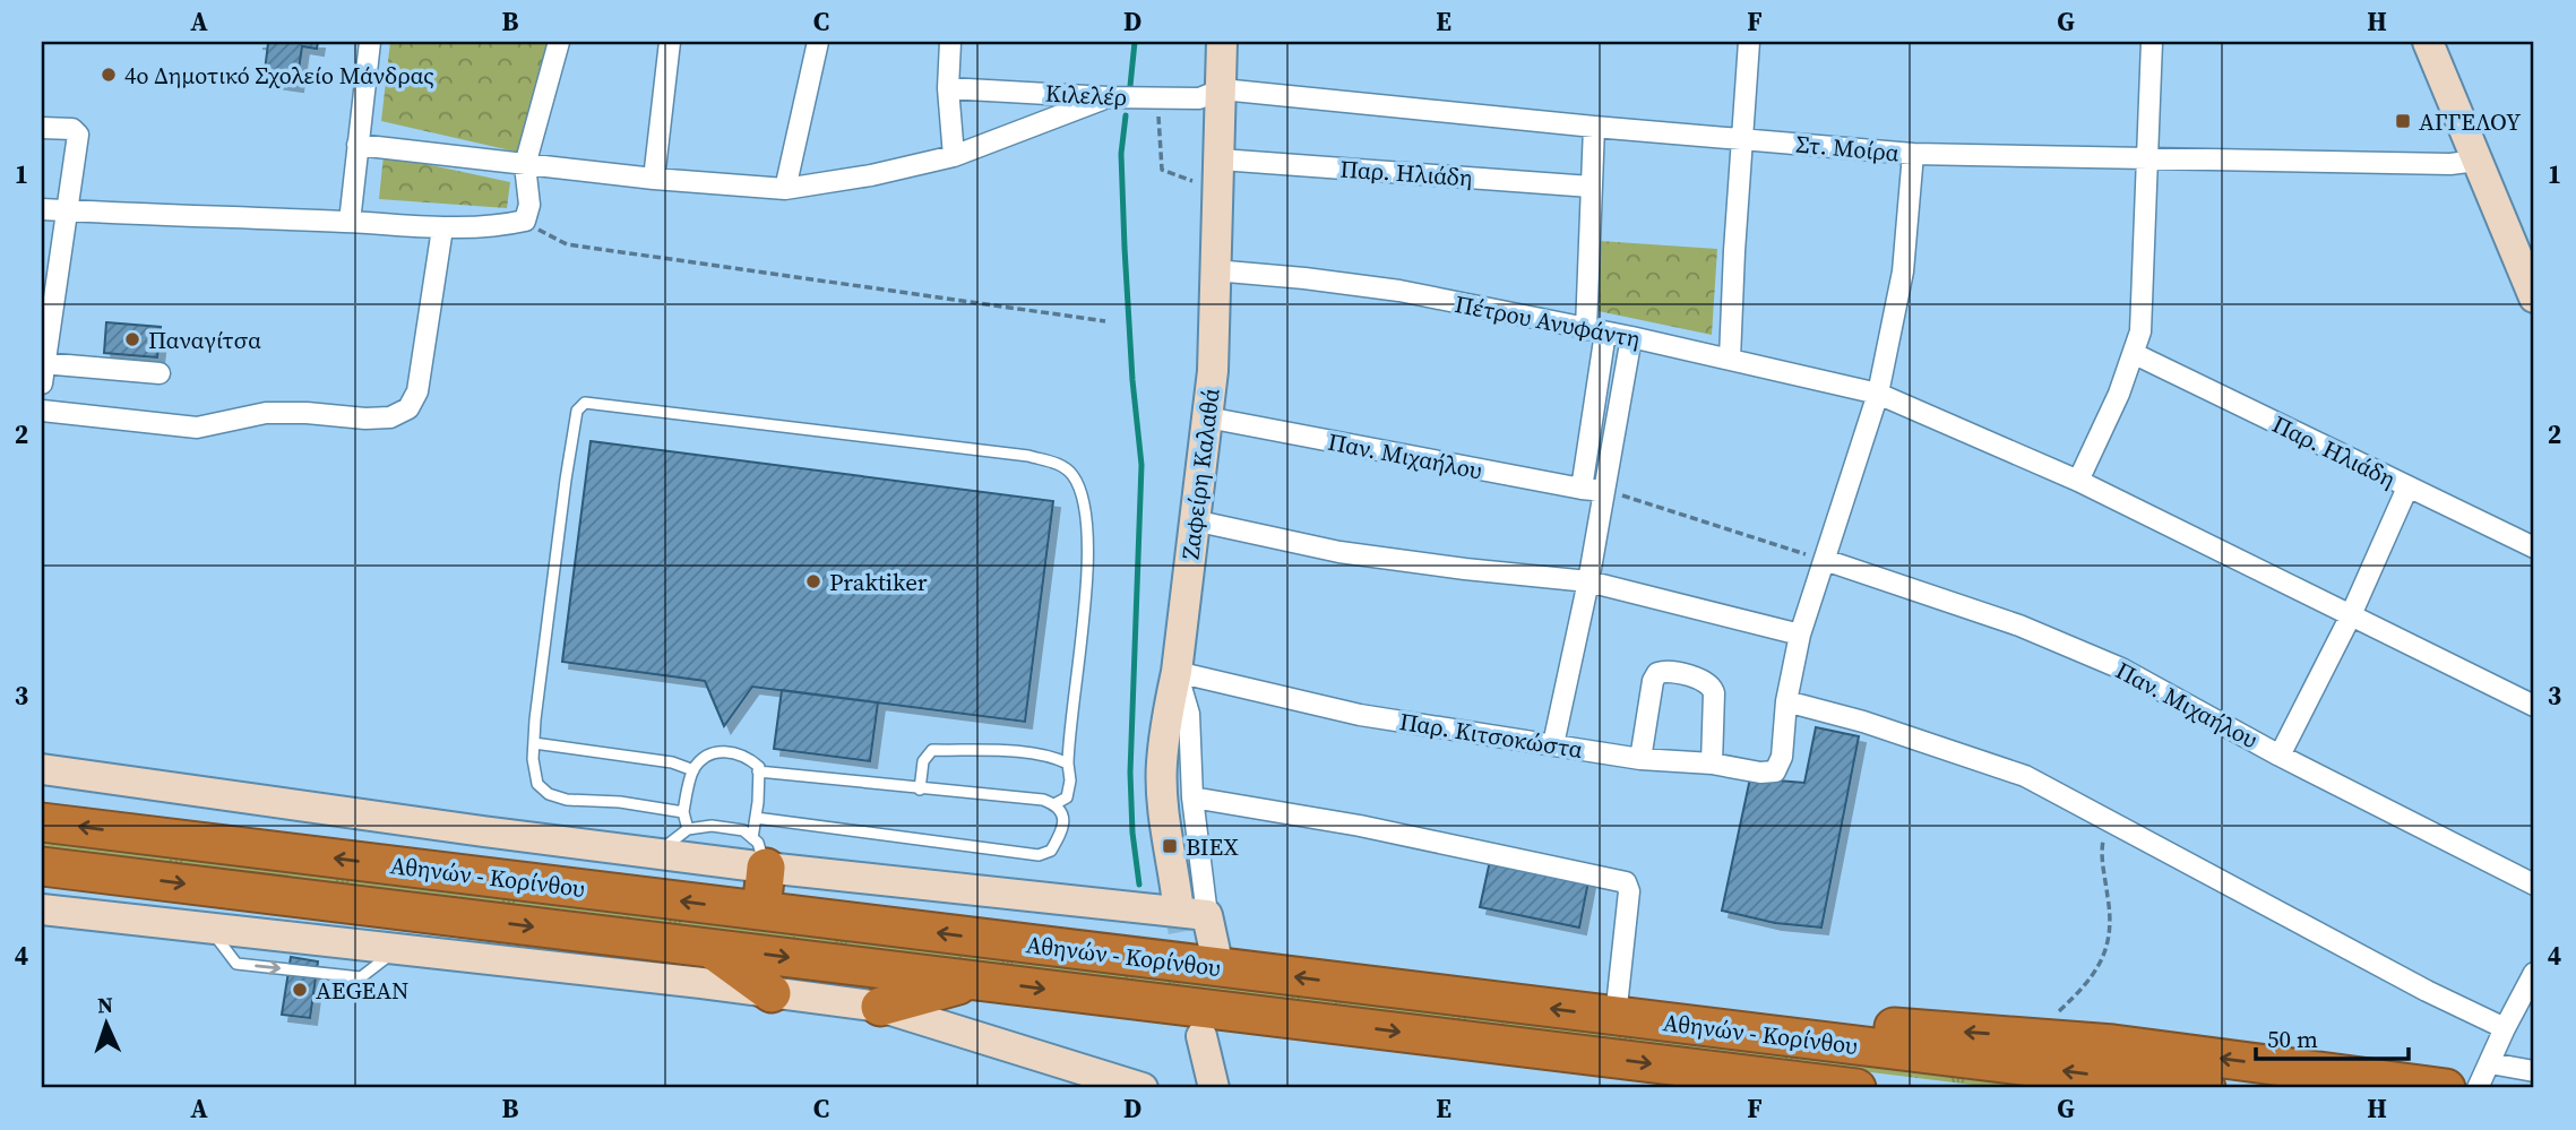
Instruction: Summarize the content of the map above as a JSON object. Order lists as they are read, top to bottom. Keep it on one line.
{"streets":{"highway":["Αθηνών - Κορίνθου"],"street":["Κιλελέρ","Στ. Μοίρα","Παρ. Ηλιάδη","Πέτρου Ανυφάντη","Παν. Μιχαήλου","Ζαφείρη Καλαθά","Παρ. Κιτσοκώστα"]},"crossings":[["Κιλελέρ","Στ. Μοίρα"],["Κιλελέρ","Ζαφείρη Καλαθά"],["Στ. Μοίρα","Ζαφείρη Καλαθά"],["Παρ. Ηλιάδη","Ζαφείρη Καλαθά"],["Πέτρου Ανυφάντη","Ζαφείρη Καλαθά"],["Παν. Μιχαήλου","Ζαφείρη Καλαθά"],["Ζαφείρη Καλαθά","Παρ. Κιτσοκώστα"]],"places":{"other":["4ο Δημοτικό Σχολείο Μάνδρας","Παναγίτσα","Praktiker","AEGEAN"],"transit":["ΑΓΓΕΛΟΥ","ΒΙΕΧ"]},"scale_bar":"50 m","north":"top","grid":{"columns":["A","B","C","D","E","F","G","H"],"rows":["1","2","3","4"]}}
